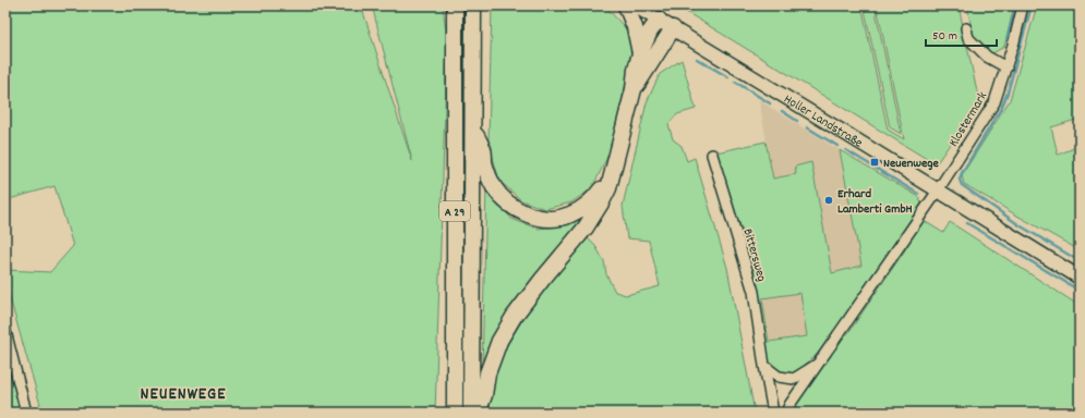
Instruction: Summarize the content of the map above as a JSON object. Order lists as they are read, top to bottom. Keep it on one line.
{"streets":{"highway":["A 29"],"main road":["Holler Landstraße"],"street":["Klostermark","Bittersweg"]},"crossings":[["Klostermark","Holler Landstraße"]],"districts":["NEUENWEGE"],"places":{"transit":["Neuenwege"],"other":["Erhard Lamberti GmbH"]},"scale_bar":"50 m"}
